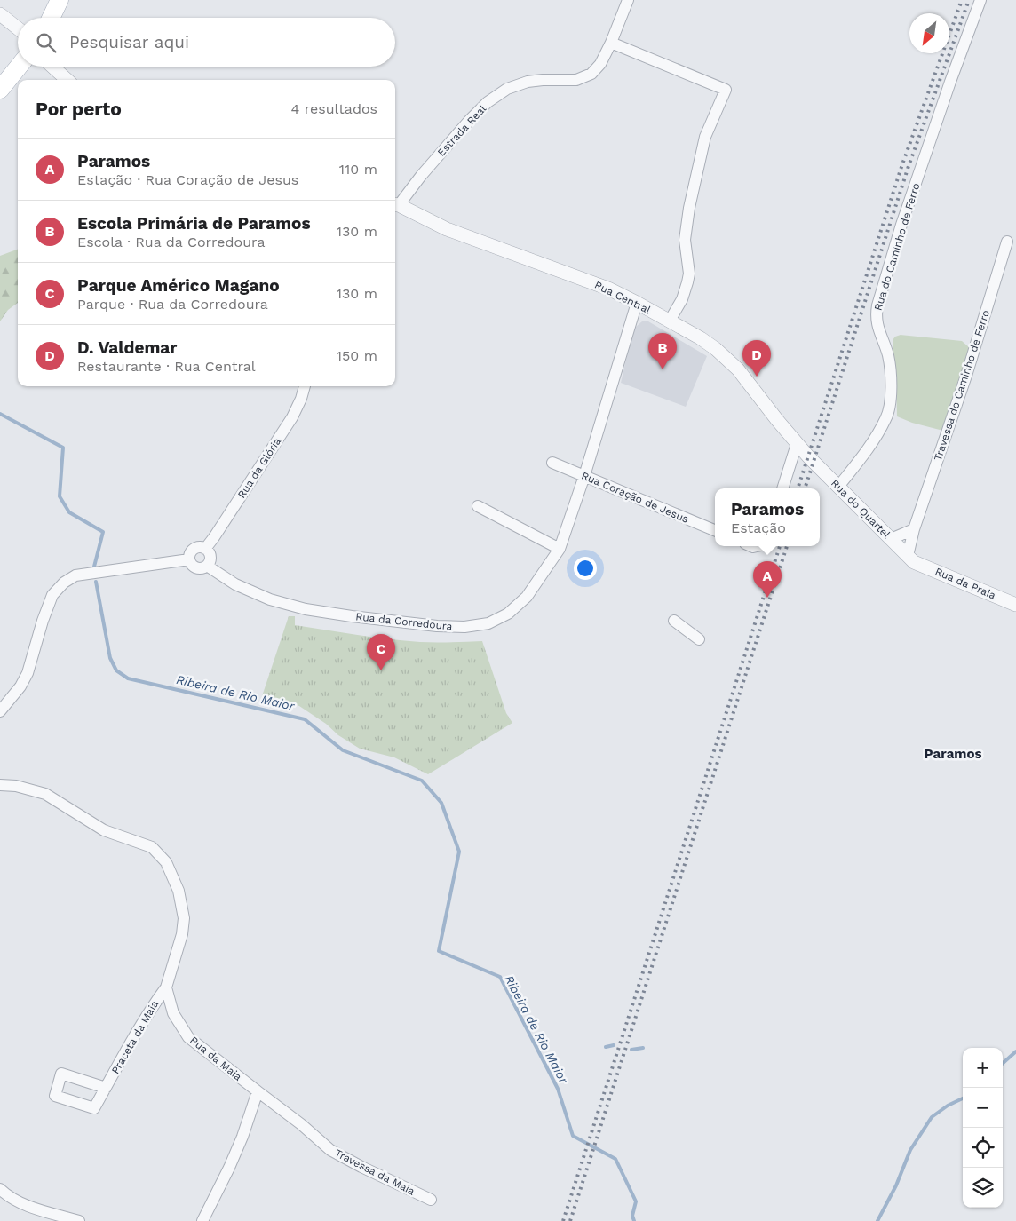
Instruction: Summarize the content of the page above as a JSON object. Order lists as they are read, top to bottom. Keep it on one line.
{"streets":{"street":["Estrada Real","Rua do Caminho de Ferro","Rua Central","Travessa do Caminho de Ferro","Rua da Glória","Rua Coração de Jesus","Rua do Quartel","Rua da Praia","Rua da Corredoura","Praceta da Maia","Rua da Maia","Travessa da Maia"]},"crossings":[["Estrada Real","Rua Central"],["Rua do Caminho de Ferro","Rua do Quartel"],["Rua Central","Rua do Quartel"],["Rua Central","Rua da Corredoura"],["Travessa do Caminho de Ferro","Rua do Quartel"],["Travessa do Caminho de Ferro","Rua da Praia"],["Rua da Glória","Rua da Corredoura"],["Rua Coração de Jesus","Rua da Corredoura"],["Rua do Quartel","Rua da Praia"],["Praceta da Maia","Rua da Maia"],["Rua da Maia","Travessa da Maia"]],"districts":["Paramos"],"water":["Ribeira de Rio Maior"],"north":"bottom left","page":{"search":"Pesquisar aqui","heading":["Por perto","4 resultados"],"list":[{"mark":"A","name":"Paramos","note":"Estação · Rua Coração de Jesus","value":"110 m"},{"mark":"B","name":"Escola Primária de Paramos","note":"Escola · Rua da Corredoura","value":"130 m"},{"mark":"C","name":"Parque Américo Magano","note":"Parque · Rua da Corredoura","value":"130 m"},{"mark":"D","name":"D. Valdemar","note":"Restaurante · Rua Central","value":"150 m"}],"pins":["B","D","A","C"],"popup":["Paramos","Estação"],"map_buttons":["+","−"]}}
